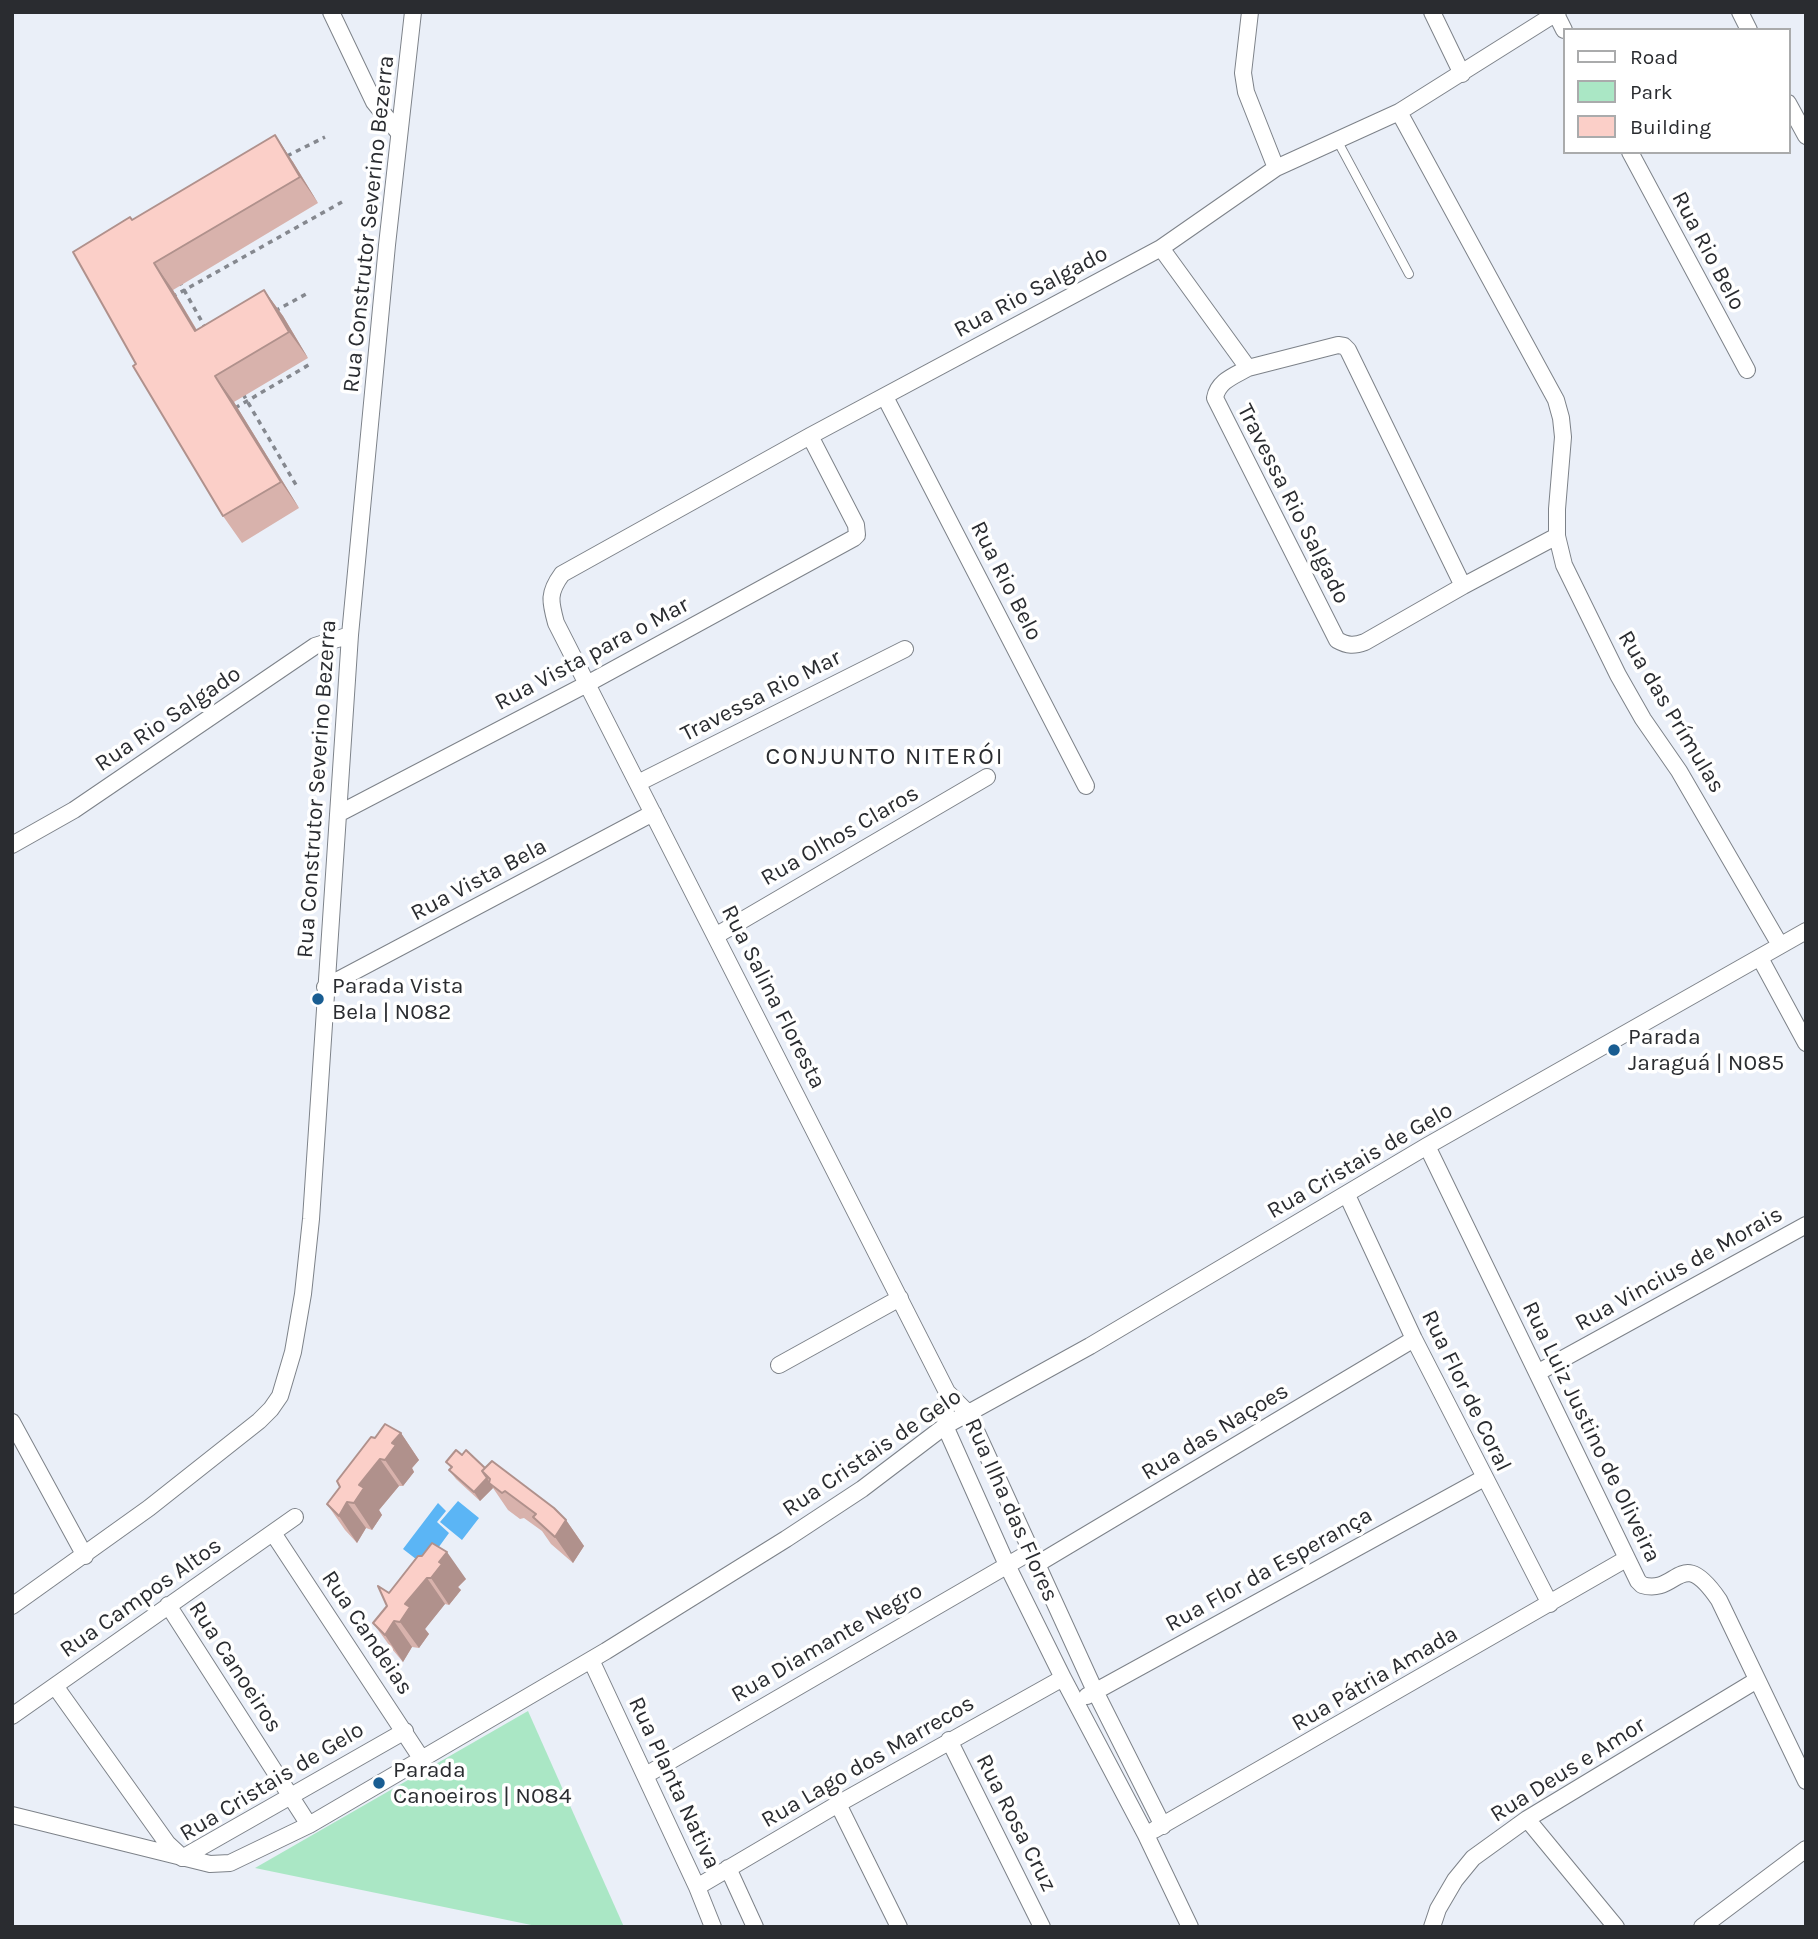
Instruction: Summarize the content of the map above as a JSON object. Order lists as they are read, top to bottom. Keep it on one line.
{"streets":{"street":["Rua Construtor Severino Bezerra","Rua Rio Belo","Rua Rio Salgado","Travessa Rio Salgado","Rua Vista para o Mar","Travessa Rio Mar","Rua das Prímulas","Rua Olhos Claros","Rua Vista Bela","Rua Salina Floresta","Rua Cristais de Gelo","Rua Vincius de Morais","Rua Flor de Coral","Rua das Naçoes","Rua Luiz Justino de Oliveira","Rua Ilha das Flores","Rua Flor da Esperança","Rua Campos Altos","Rua Candeias","Rua Diamante Negro","Rua Canoeiros","Rua Pátria Amada","Rua Lago dos Marrecos","Rua Deus e Amor","Rua Planta Nativa","Rua Rosa Cruz"]},"crossings":[["Rua Construtor Severino Bezerra","Rua Rio Salgado"],["Rua Construtor Severino Bezerra","Rua Vista para o Mar"],["Rua Construtor Severino Bezerra","Rua Vista Bela"],["Rua Rio Belo","Rua Rio Salgado"],["Rua Rio Salgado","Travessa Rio Salgado"],["Rua Rio Salgado","Rua Vista para o Mar"],["Rua Rio Salgado","Rua das Prímulas"],["Rua Rio Salgado","Rua Salina Floresta"],["Rua Vista para o Mar","Rua Salina Floresta"],["Travessa Rio Mar","Rua Salina Floresta"],["Rua das Prímulas","Rua Cristais de Gelo"],["Rua Olhos Claros","Rua Salina Floresta"],["Rua Vista Bela","Rua Salina Floresta"],["Rua Salina Floresta","Rua Ilha das Flores"],["Rua Cristais de Gelo","Rua Flor de Coral"],["Rua Cristais de Gelo","Rua Luiz Justino de Oliveira"],["Rua Cristais de Gelo","Rua Ilha das Flores"],["Rua Cristais de Gelo","Rua Candeias"],["Rua Cristais de Gelo","Rua Canoeiros"],["Rua Cristais de Gelo","Rua Planta Nativa"],["Rua Vincius de Morais","Rua Luiz Justino de Oliveira"],["Rua Flor de Coral","Rua das Naçoes"],["Rua Flor de Coral","Rua Flor da Esperança"],["Rua Flor de Coral","Rua Pátria Amada"],["Rua das Naçoes","Rua Ilha das Flores"],["Rua das Naçoes","Rua Diamante Negro"],["Rua Luiz Justino de Oliveira","Rua Pátria Amada"],["Rua Luiz Justino de Oliveira","Rua Deus e Amor"],["Rua Ilha das Flores","Rua Flor da Esperança"],["Rua Ilha das Flores","Rua Diamante Negro"],["Rua Ilha das Flores","Rua Pátria Amada"],["Rua Ilha das Flores","Rua Lago dos Marrecos"],["Rua Campos Altos","Rua Candeias"],["Rua Campos Altos","Rua Canoeiros"],["Rua Diamante Negro","Rua Planta Nativa"],["Rua Lago dos Marrecos","Rua Planta Nativa"],["Rua Lago dos Marrecos","Rua Rosa Cruz"]],"districts":["CONJUNTO NITERÓI"],"places":["Parada Vista Bela | N082","Parada Jaraguá | N085","Parada Canoeiros | N084"],"legend":["Road","Park","Building"]}
